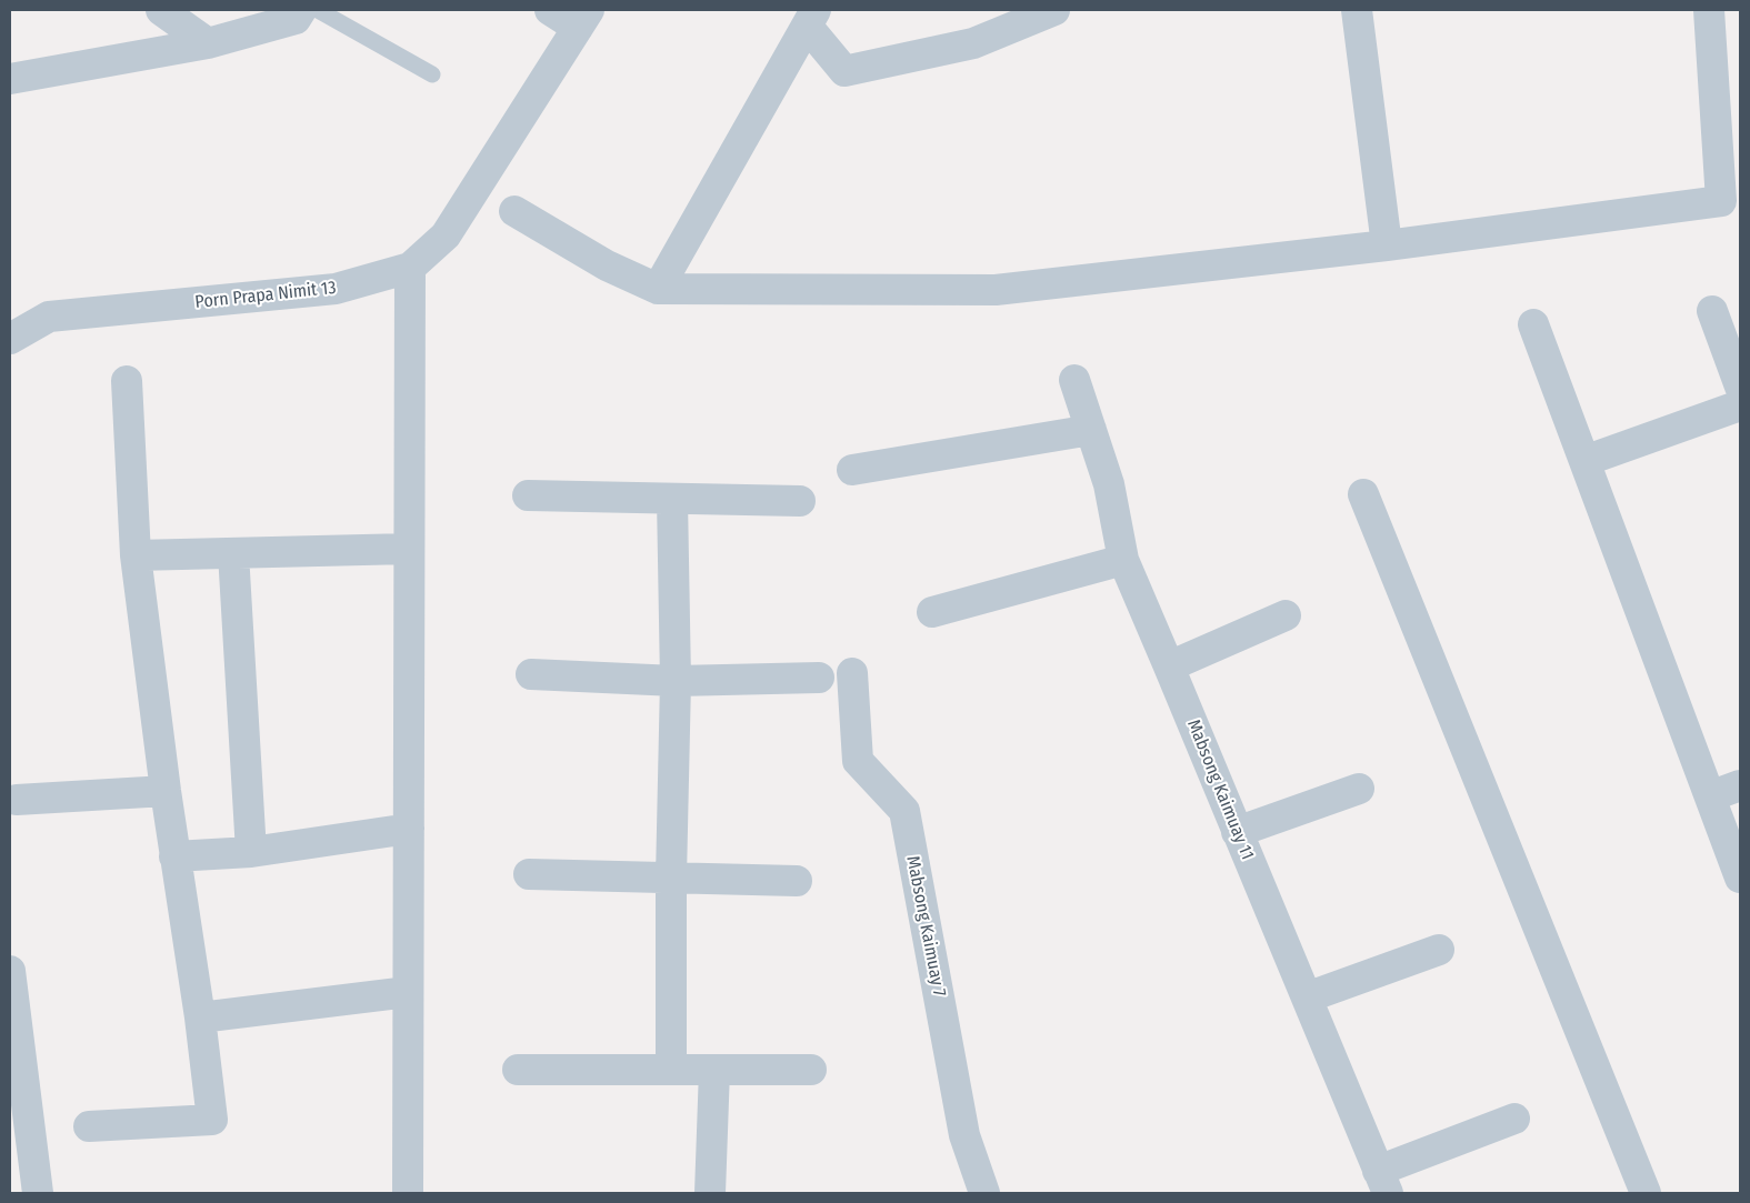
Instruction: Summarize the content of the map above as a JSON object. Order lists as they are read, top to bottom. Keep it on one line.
{"streets":{"street":["Porn Prapa Nimit 13","Mabsong Kaimuay 11","Mabsong Kaimuay 7"]}}
